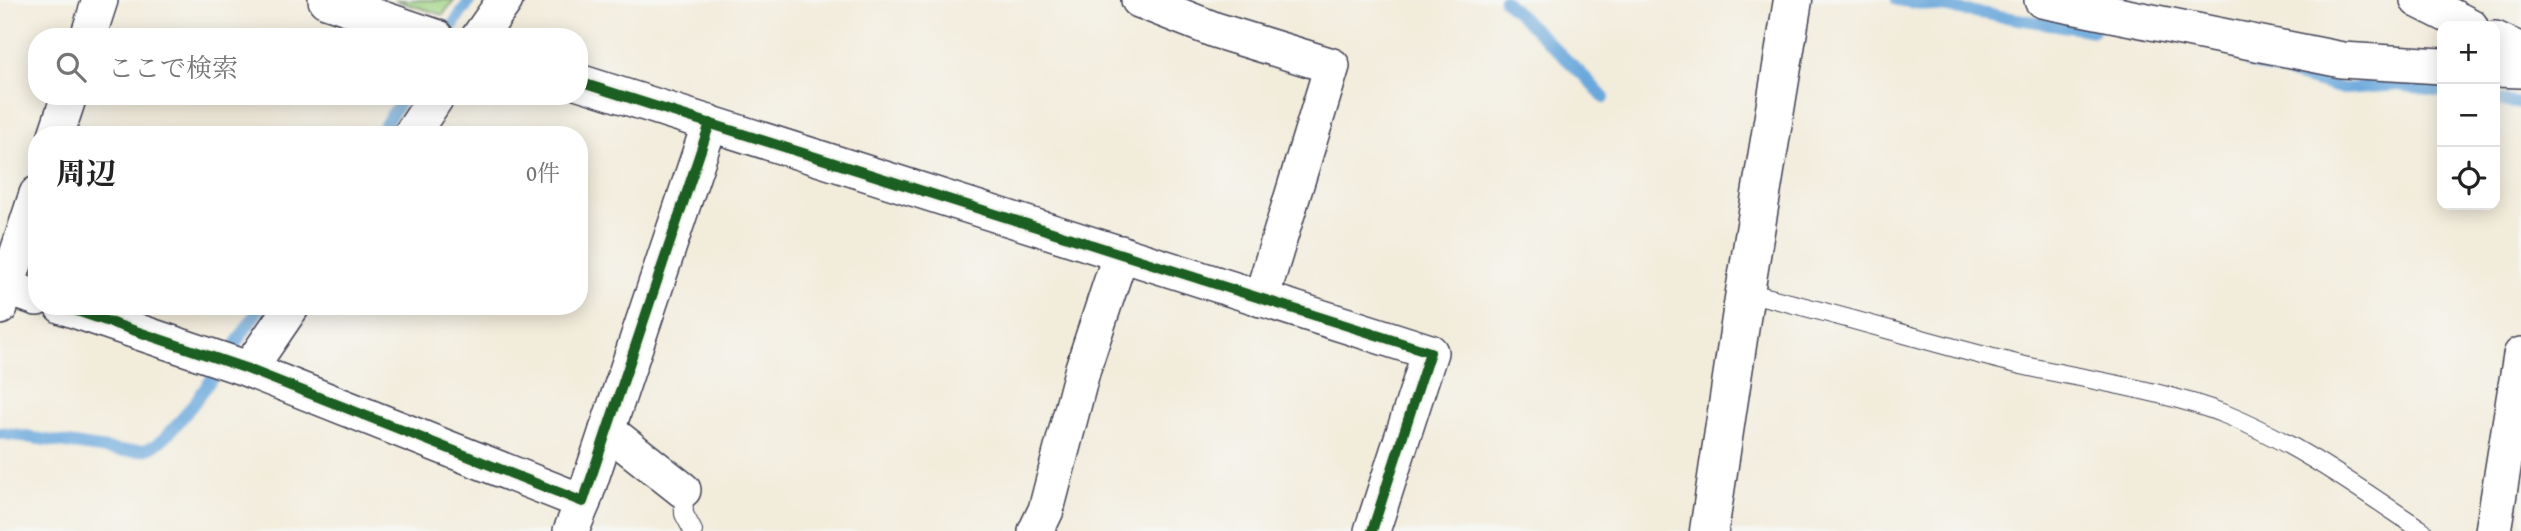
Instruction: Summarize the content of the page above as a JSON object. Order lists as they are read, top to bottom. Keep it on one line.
{"page":{"map_buttons":["+","−"],"search":"ここで検索","heading":["周辺","0件"]}}
